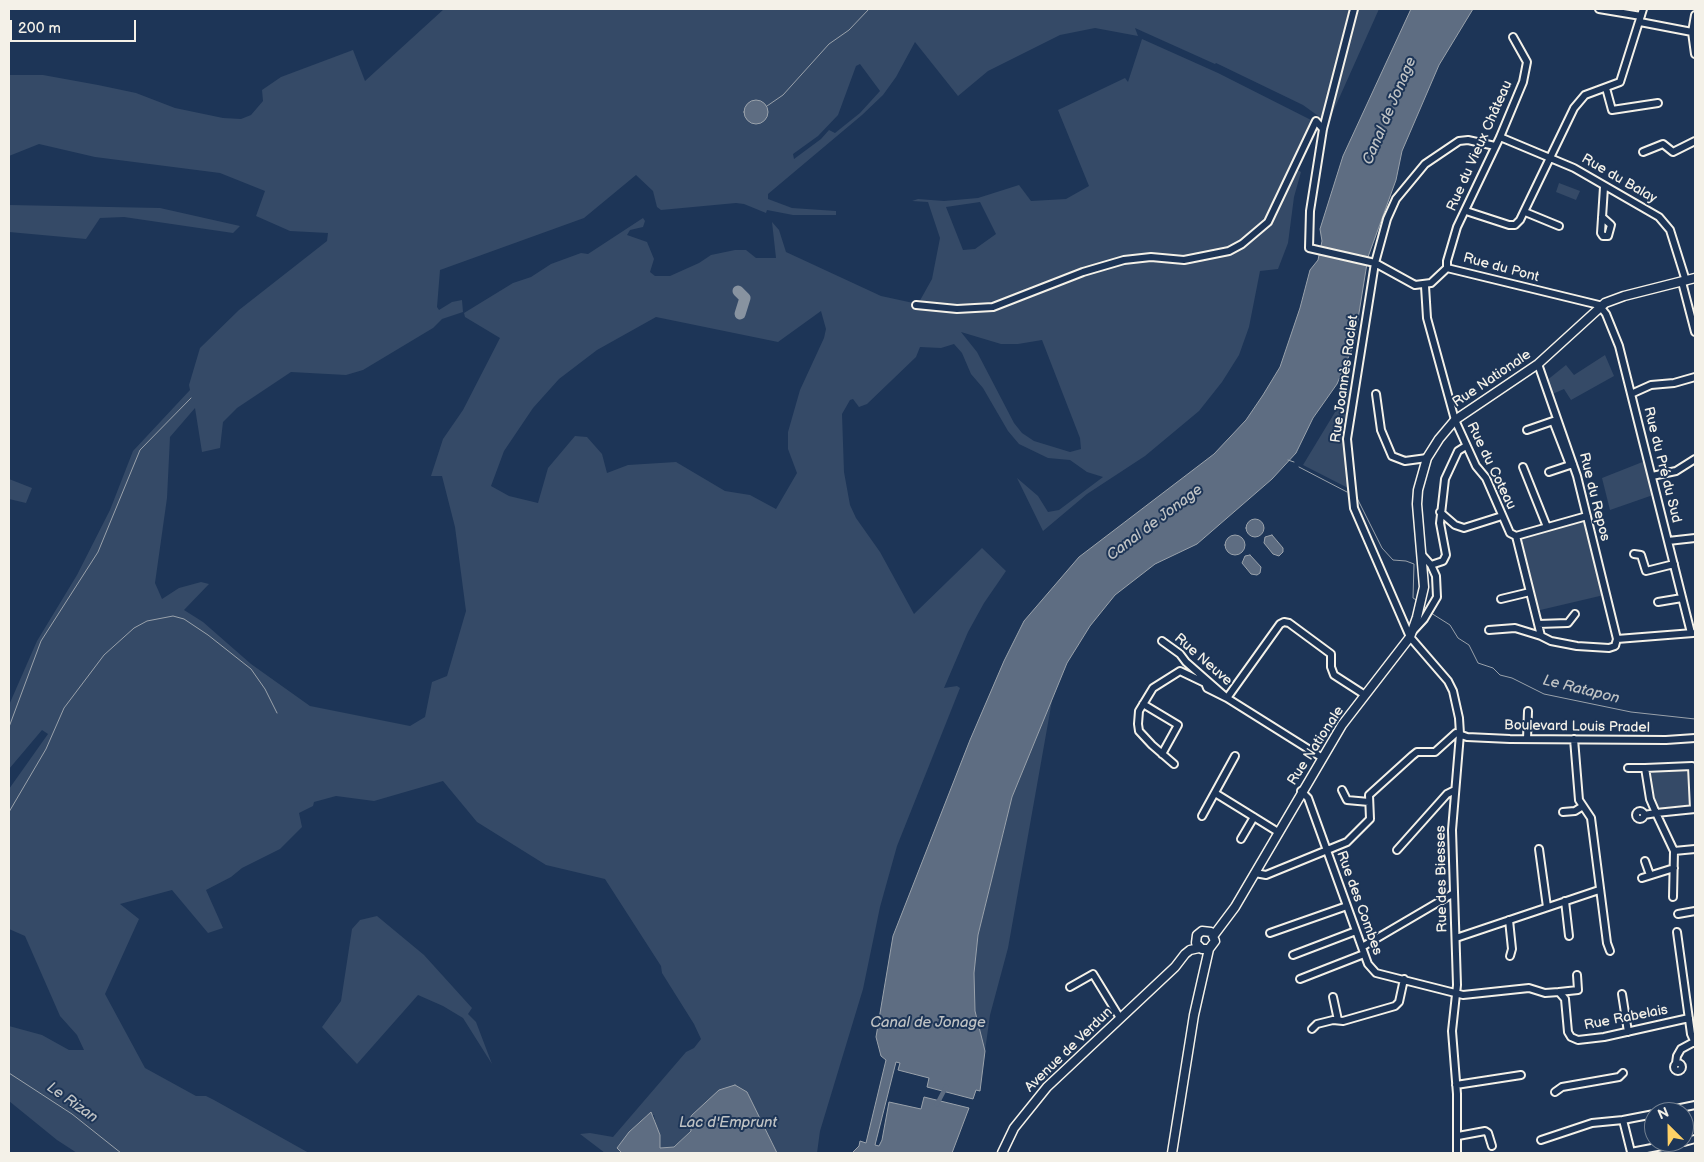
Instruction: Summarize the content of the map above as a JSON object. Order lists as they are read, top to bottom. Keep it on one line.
{"streets":{"main road":["Rue Nationale","Avenue de Verdun"],"street":["Rue du Vieux Château","Rue du Balay","Rue du Pont","Rue Joannès Raclet","Rue du Pré du Sud","Rue du Coteau","Rue du Repos","Rue Neuve","Boulevard Louis Pradel","Rue des Biesses","Rue des Combes","Rue Rabelais"]},"crossings":[["Rue du Vieux Château","Rue du Balay"],["Rue du Vieux Château","Rue du Pont"],["Rue du Vieux Château","Rue Joannès Raclet"],["Rue du Balay","Rue Nationale"],["Rue du Pont","Rue Nationale"],["Rue du Pont","Rue du Pré du Sud"],["Rue du Pont","Rue du Coteau"],["Rue Joannès Raclet","Rue Nationale"],["Rue Joannès Raclet","Rue des Biesses"],["Rue Nationale","Rue du Pré du Sud"],["Rue Nationale","Rue du Coteau"],["Rue Nationale","Rue Neuve"],["Rue Nationale","Rue des Biesses"],["Rue Nationale","Rue des Combes"],["Rue Nationale","Avenue de Verdun"],["Boulevard Louis Pradel","Rue des Biesses"],["Rue des Biesses","Rue des Combes"]],"water":["Canal de Jonage","Le Ratapon","Le Rizan","Lac d'Emprunt"],"scale_bar":"200 m","north":"top left"}
